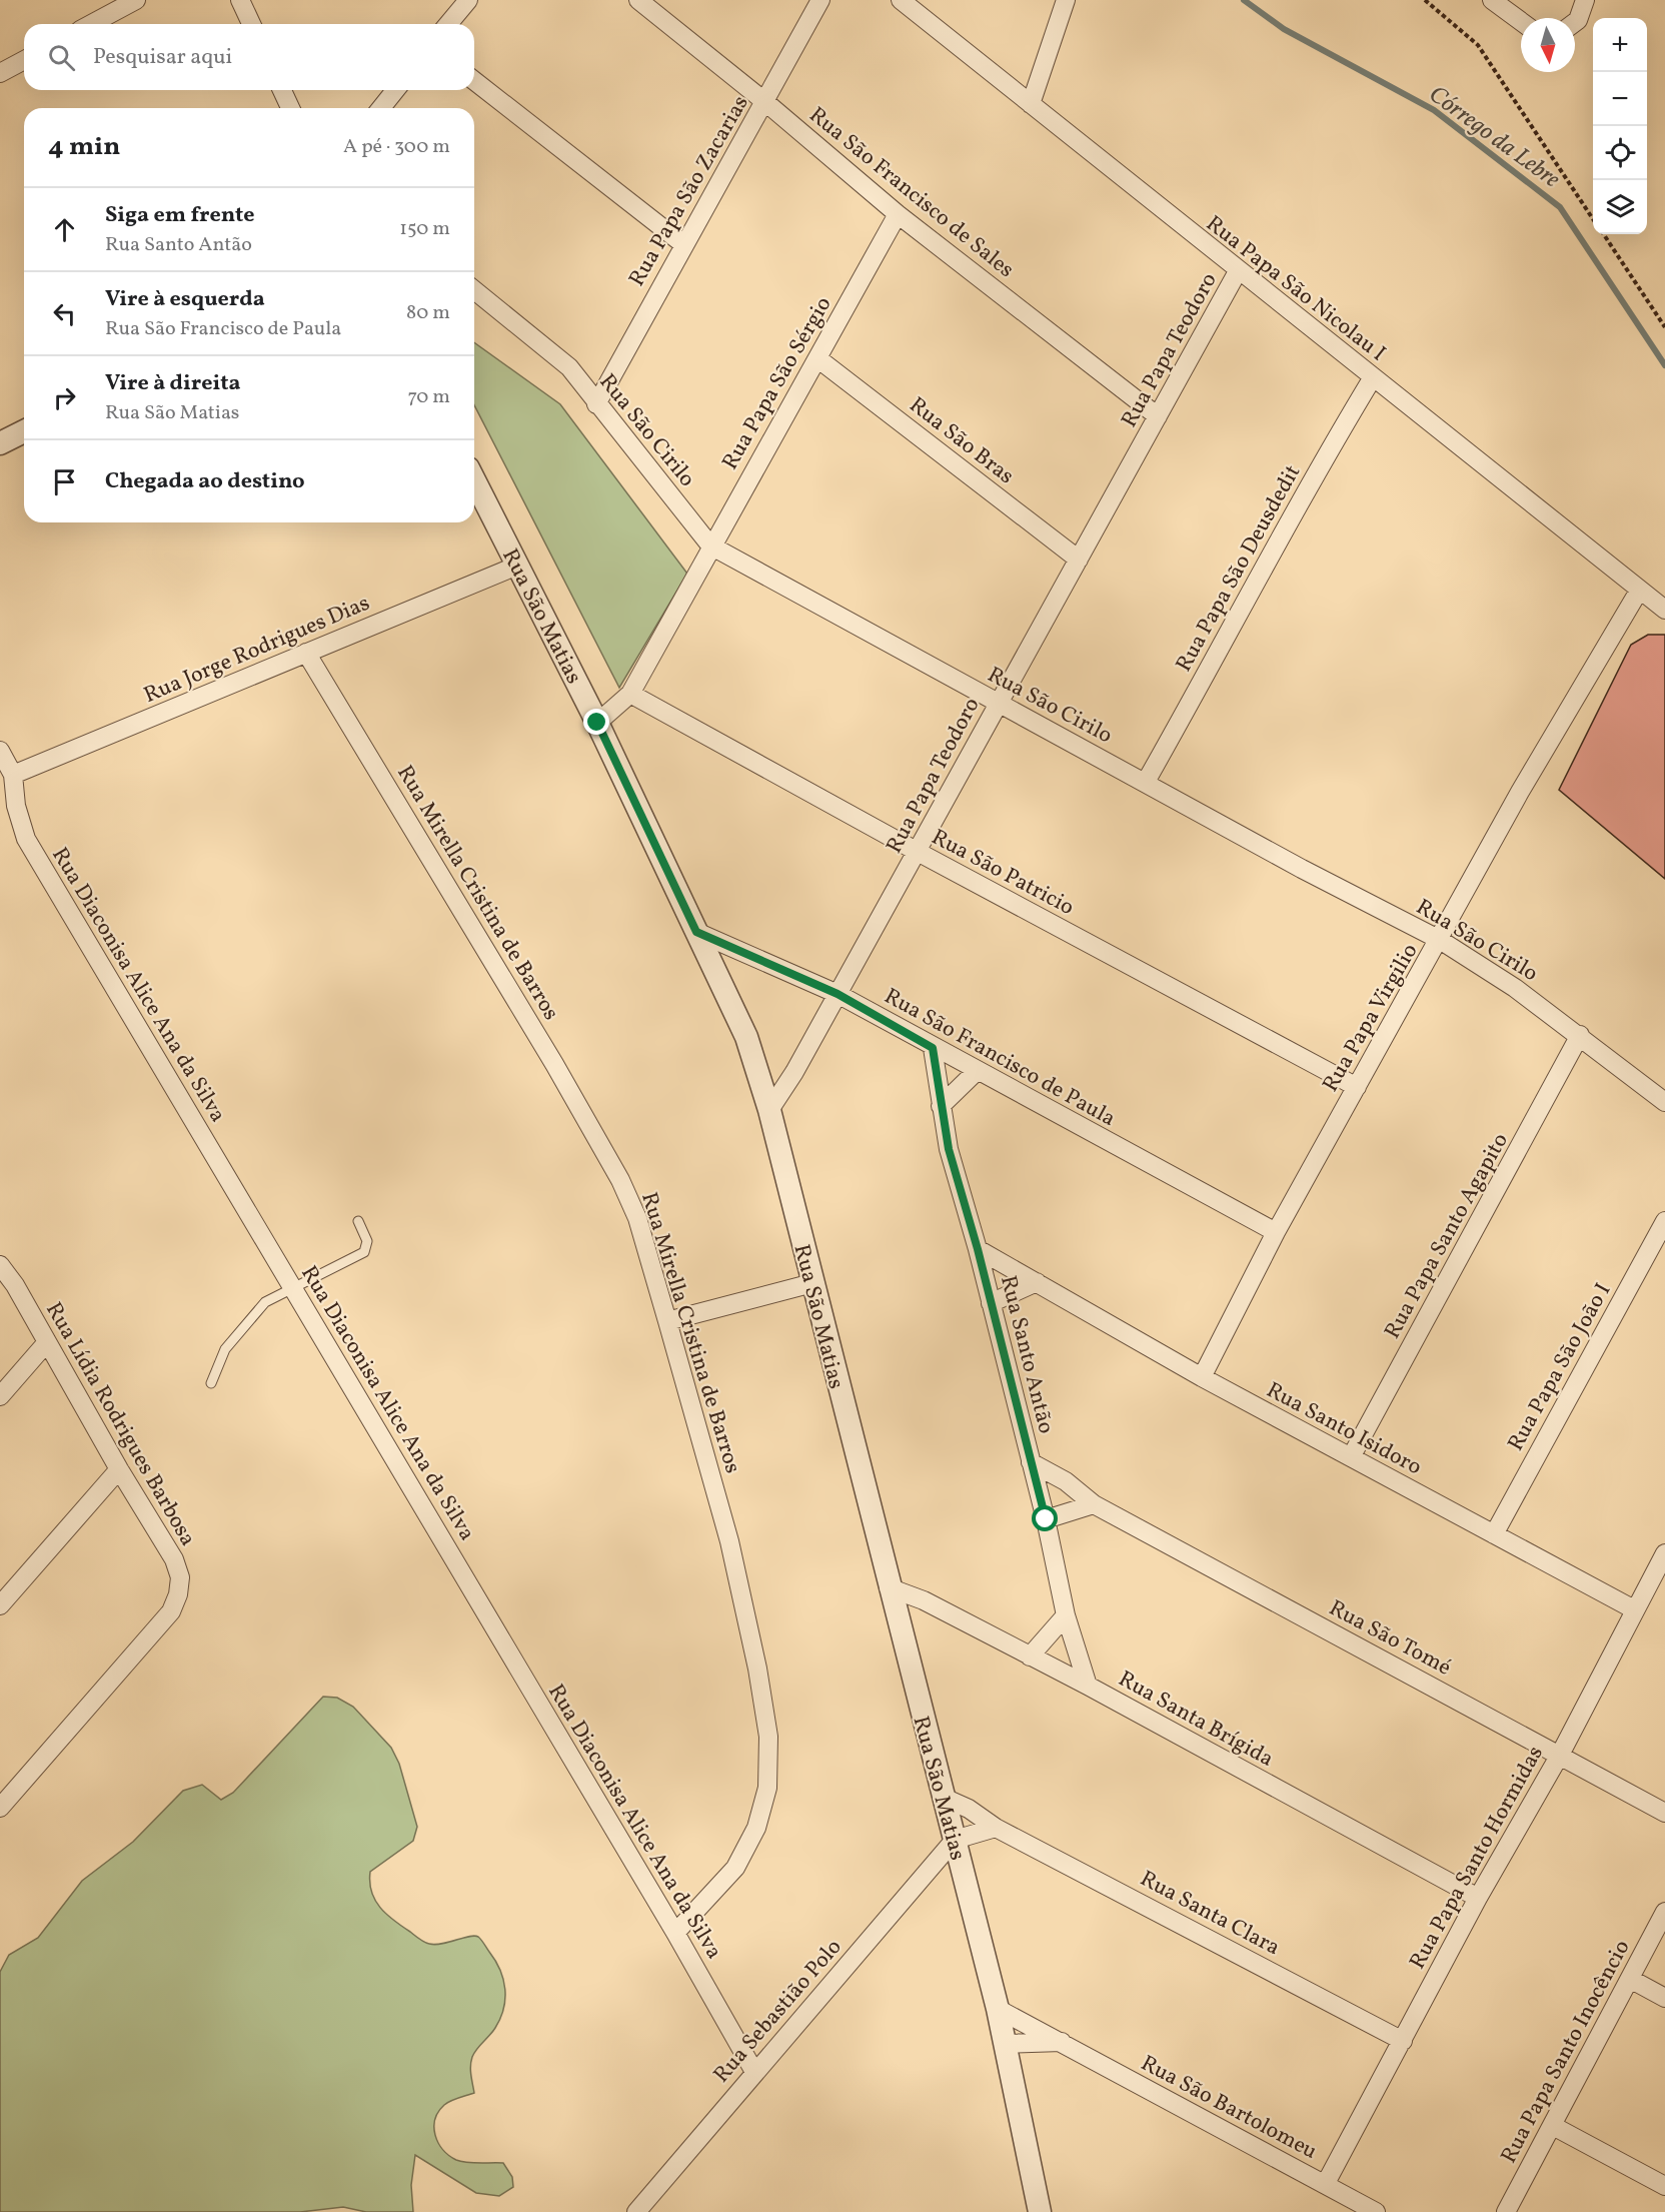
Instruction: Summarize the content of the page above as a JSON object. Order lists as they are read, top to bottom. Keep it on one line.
{"streets":{"street":["Rua Papa São Zacarias","Rua São Francisco de Sales","Rua Papa São Nicolau I","Rua Papa Teodoro","Rua Papa São Sérgio","Rua São Cirilo","Rua São Bras","Rua Papa São Deusdedit","Rua São Matias","Rua Jorge Rodrigues Dias","Rua São Patricio","Rua Mirella Cristina de Barros","Rua Diaconisa Alice Ana da Silva","Rua Papa Virgilio","Rua São Francisco de Paula","Rua Papa Santo Agapito","Rua Santo Antão","Rua Papa São João I","Rua Lídia Rodrigues Barbosa","Rua Santo Isidoro","Rua São Tomé","Rua Santa Brígida","Rua Papa Santo Hormidas","Rua Santa Clara","Rua Sebastião Polo","Rua Papa Santo Inocêncio","Rua São Bartolomeu"]},"crossings":[["Rua Papa São Zacarias","Rua São Francisco de Sales"],["Rua Papa São Zacarias","Rua São Cirilo"],["Rua São Francisco de Sales","Rua Papa Teodoro"],["Rua São Francisco de Sales","Rua Papa São Sérgio"],["Rua Papa São Nicolau I","Rua Papa Teodoro"],["Rua Papa São Nicolau I","Rua Papa São Deusdedit"],["Rua Papa São Nicolau I","Rua Papa Virgilio"],["Rua Papa Teodoro","Rua São Cirilo"],["Rua Papa Teodoro","Rua São Bras"],["Rua Papa Teodoro","Rua São Matias"],["Rua Papa Teodoro","Rua São Patricio"],["Rua Papa Teodoro","Rua São Francisco de Paula"],["Rua Papa São Sérgio","Rua São Cirilo"],["Rua Papa São Sérgio","Rua São Bras"],["Rua Papa São Sérgio","Rua São Matias"],["Rua Papa São Sérgio","Rua São Patricio"],["Rua São Cirilo","Rua Papa São Deusdedit"],["Rua São Cirilo","Rua Papa Virgilio"],["Rua São Cirilo","Rua Papa Santo Agapito"],["Rua São Matias","Rua Jorge Rodrigues Dias"],["Rua São Matias","Rua São Francisco de Paula"],["Rua São Matias","Rua Santa Brígida"],["Rua São Matias","Rua Santa Clara"],["Rua São Matias","Rua Sebastião Polo"],["Rua São Matias","Rua São Bartolomeu"],["Rua Jorge Rodrigues Dias","Rua Mirella Cristina de Barros"],["Rua Jorge Rodrigues Dias","Rua Diaconisa Alice Ana da Silva"],["Rua São Patricio","Rua Papa Virgilio"],["Rua Mirella Cristina de Barros","Rua Diaconisa Alice Ana da Silva"],["Rua Diaconisa Alice Ana da Silva","Rua Sebastião Polo"],["Rua Papa Virgilio","Rua São Francisco de Paula"],["Rua Papa Virgilio","Rua Santo Isidoro"],["Rua São Francisco de Paula","Rua Santo Antão"],["Rua Papa Santo Agapito","Rua Santo Isidoro"],["Rua Santo Antão","Rua Santo Isidoro"],["Rua Santo Antão","Rua São Tomé"],["Rua Santo Antão","Rua Santa Brígida"],["Rua Papa São João I","Rua Santo Isidoro"],["Rua Santo Isidoro","Rua Papa Santo Hormidas"],["Rua São Tomé","Rua Papa Santo Hormidas"],["Rua Santa Brígida","Rua Papa Santo Hormidas"],["Rua Papa Santo Hormidas","Rua Santa Clara"],["Rua Papa Santo Hormidas","Rua São Bartolomeu"]],"water":["Córrego da Lebre"],"north":"bottom","page":{"map_buttons":["+","−"],"search":"Pesquisar aqui","heading":["4 min","A pé · 300 m"],"list":[["Siga em frente","Rua Santo Antão","150 m"],["Vire à esquerda","Rua São Francisco de Paula","80 m"],["Vire à direita","Rua São Matias","70 m"],"Chegada ao destino"]}}
